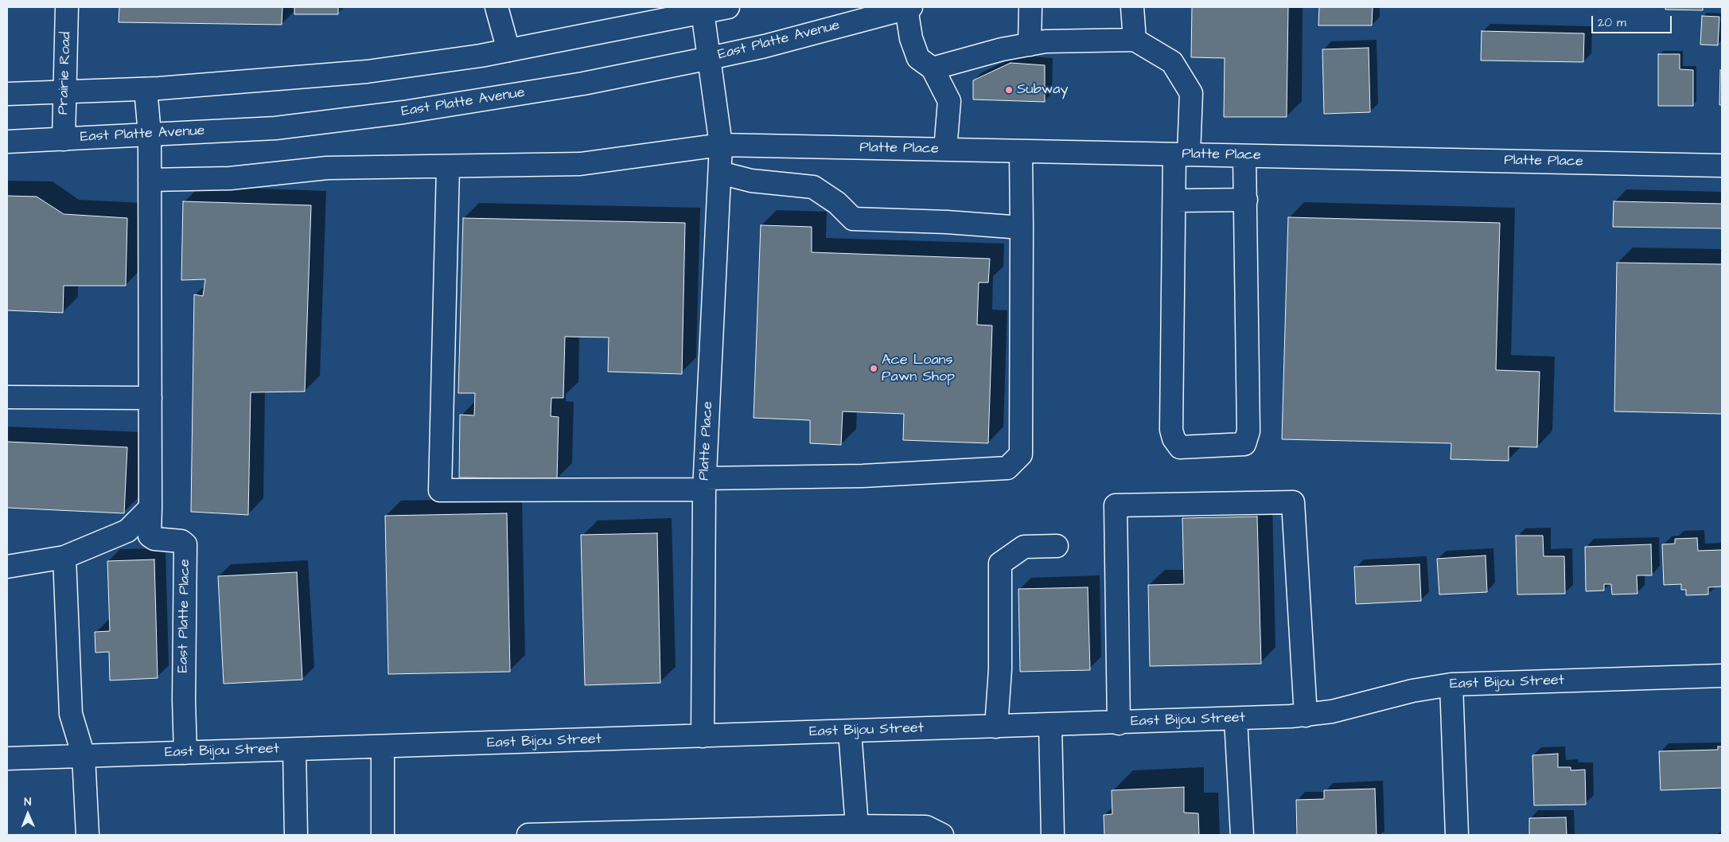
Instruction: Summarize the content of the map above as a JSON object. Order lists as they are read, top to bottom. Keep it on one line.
{"streets":{"street":["East Platte Avenue","Prairie Road","Platte Place","East Platte Place","East Bijou Street"]},"crossings":[["East Platte Avenue","Prairie Road"],["East Platte Avenue","Platte Place"],["Platte Place","East Bijou Street"],["East Platte Place","East Bijou Street"]],"places":["Subway","Ace Loans Pawn Shop"],"scale_bar":"20 m","north":"top"}
